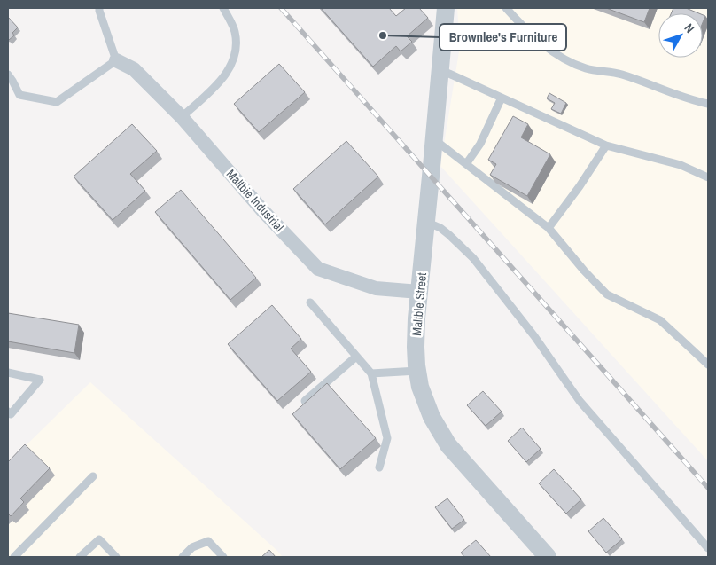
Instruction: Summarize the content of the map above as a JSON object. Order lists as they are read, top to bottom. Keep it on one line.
{"streets":{"street":["Maltbie Industrial","Maltbie Street"]},"crossings":[["Maltbie Industrial","Maltbie Street"]],"places":["Brownlee's Furniture"],"north":"top right"}
